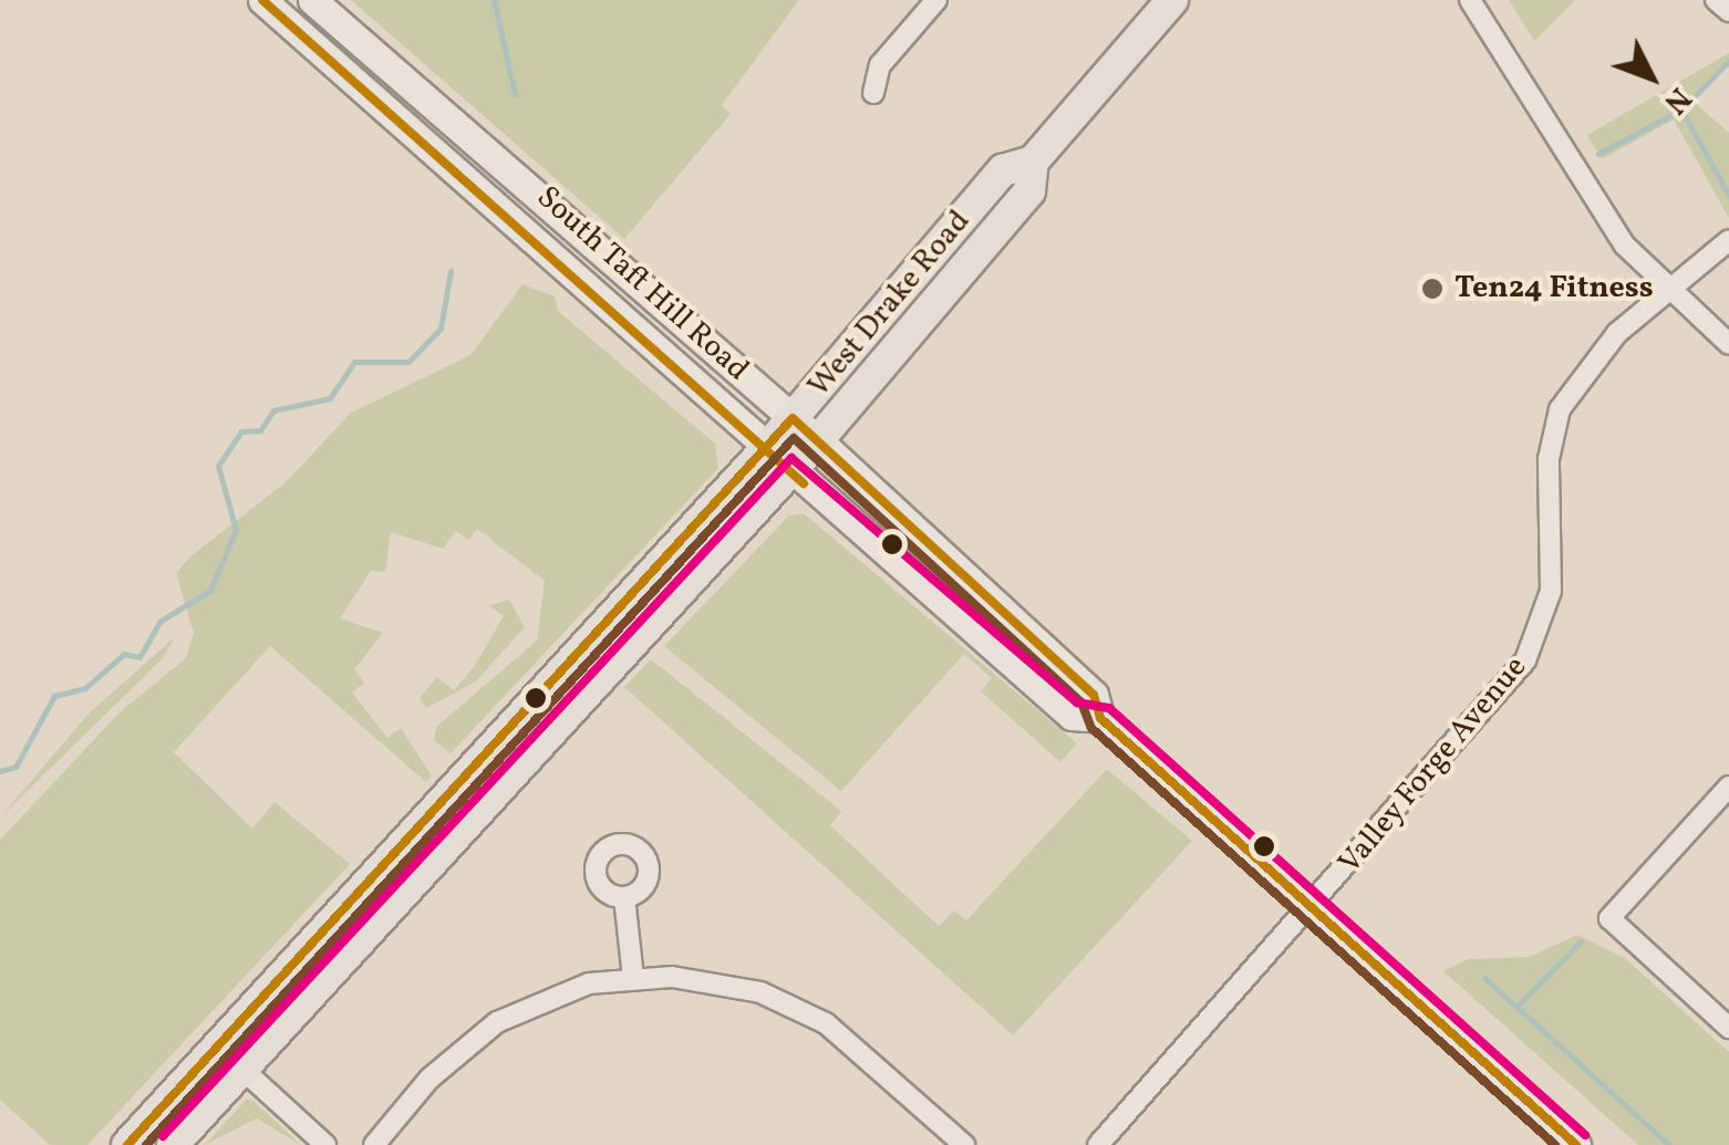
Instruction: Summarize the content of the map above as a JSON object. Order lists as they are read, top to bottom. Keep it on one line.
{"streets":{"main road":["South Taft Hill Road","West Drake Road"],"street":["Valley Forge Avenue"]},"crossings":[["South Taft Hill Road","West Drake Road"],["South Taft Hill Road","Valley Forge Avenue"]],"places":["Ten24 Fitness"],"north":"bottom right"}
